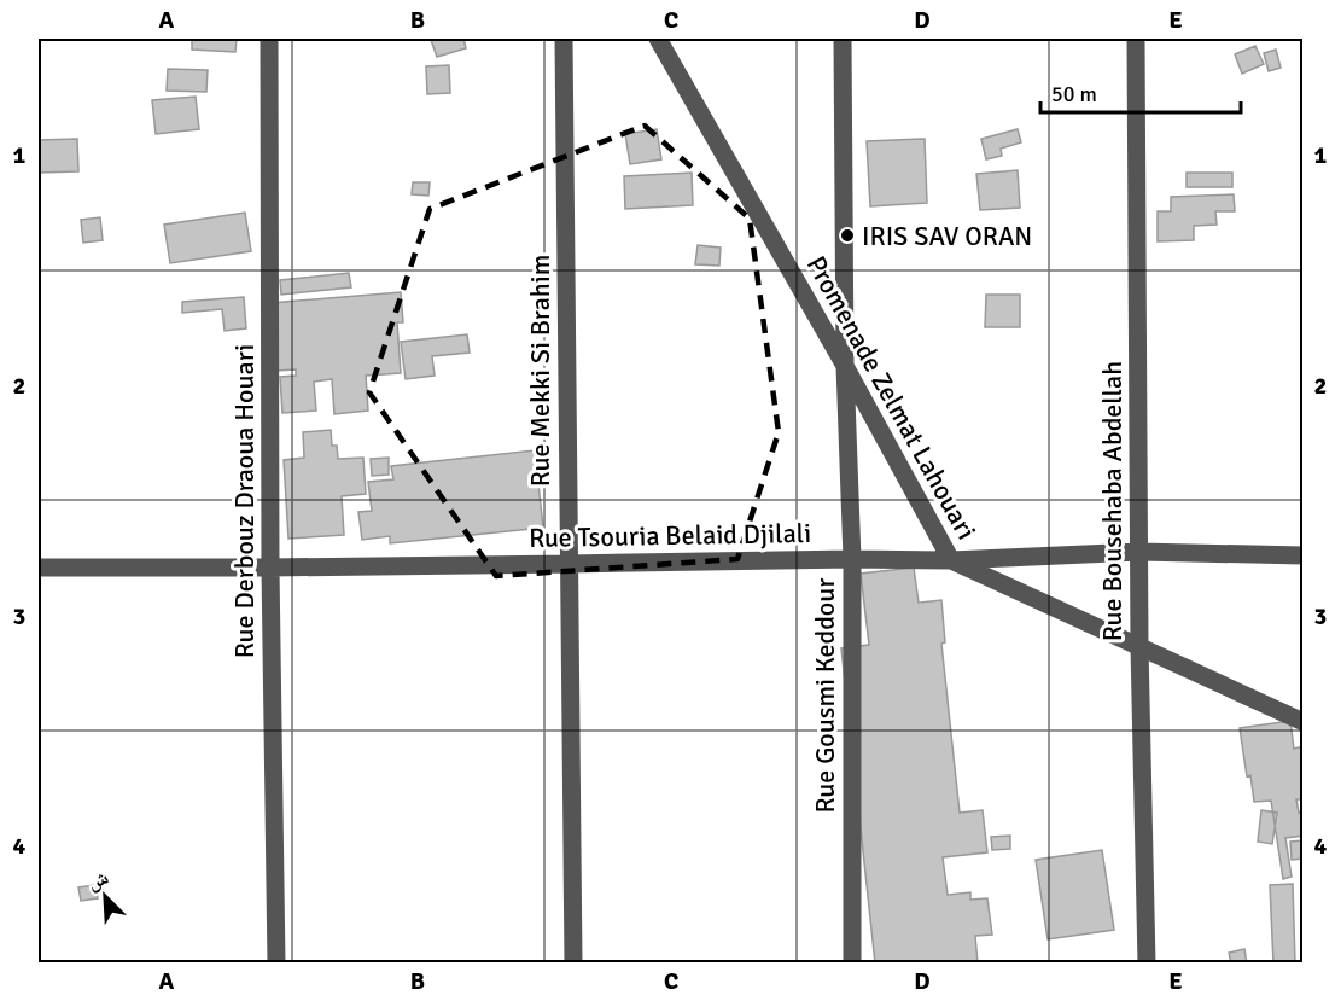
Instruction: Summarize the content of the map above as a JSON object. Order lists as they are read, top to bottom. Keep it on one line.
{"streets":{"street":["Rue Mekki Si Brahim","Promenade Zelmat Lahouari","Rue Derbouz Draoua Houari","Rue Bousehaba Abdellah","Rue Tsouria Belaid Djilali","Rue Gousmi Keddour"]},"crossings":[["Rue Mekki Si Brahim","Rue Tsouria Belaid Djilali"],["Promenade Zelmat Lahouari","Rue Bousehaba Abdellah"],["Promenade Zelmat Lahouari","Rue Tsouria Belaid Djilali"],["Promenade Zelmat Lahouari","Rue Gousmi Keddour"],["Rue Derbouz Draoua Houari","Rue Tsouria Belaid Djilali"],["Rue Bousehaba Abdellah","Rue Tsouria Belaid Djilali"],["Rue Tsouria Belaid Djilali","Rue Gousmi Keddour"]],"places":["IRIS SAV ORAN"],"scale_bar":"50 m","north":"top left","grid":{"columns":["A","B","C","D","E"],"rows":["1","2","3","4"]}}
